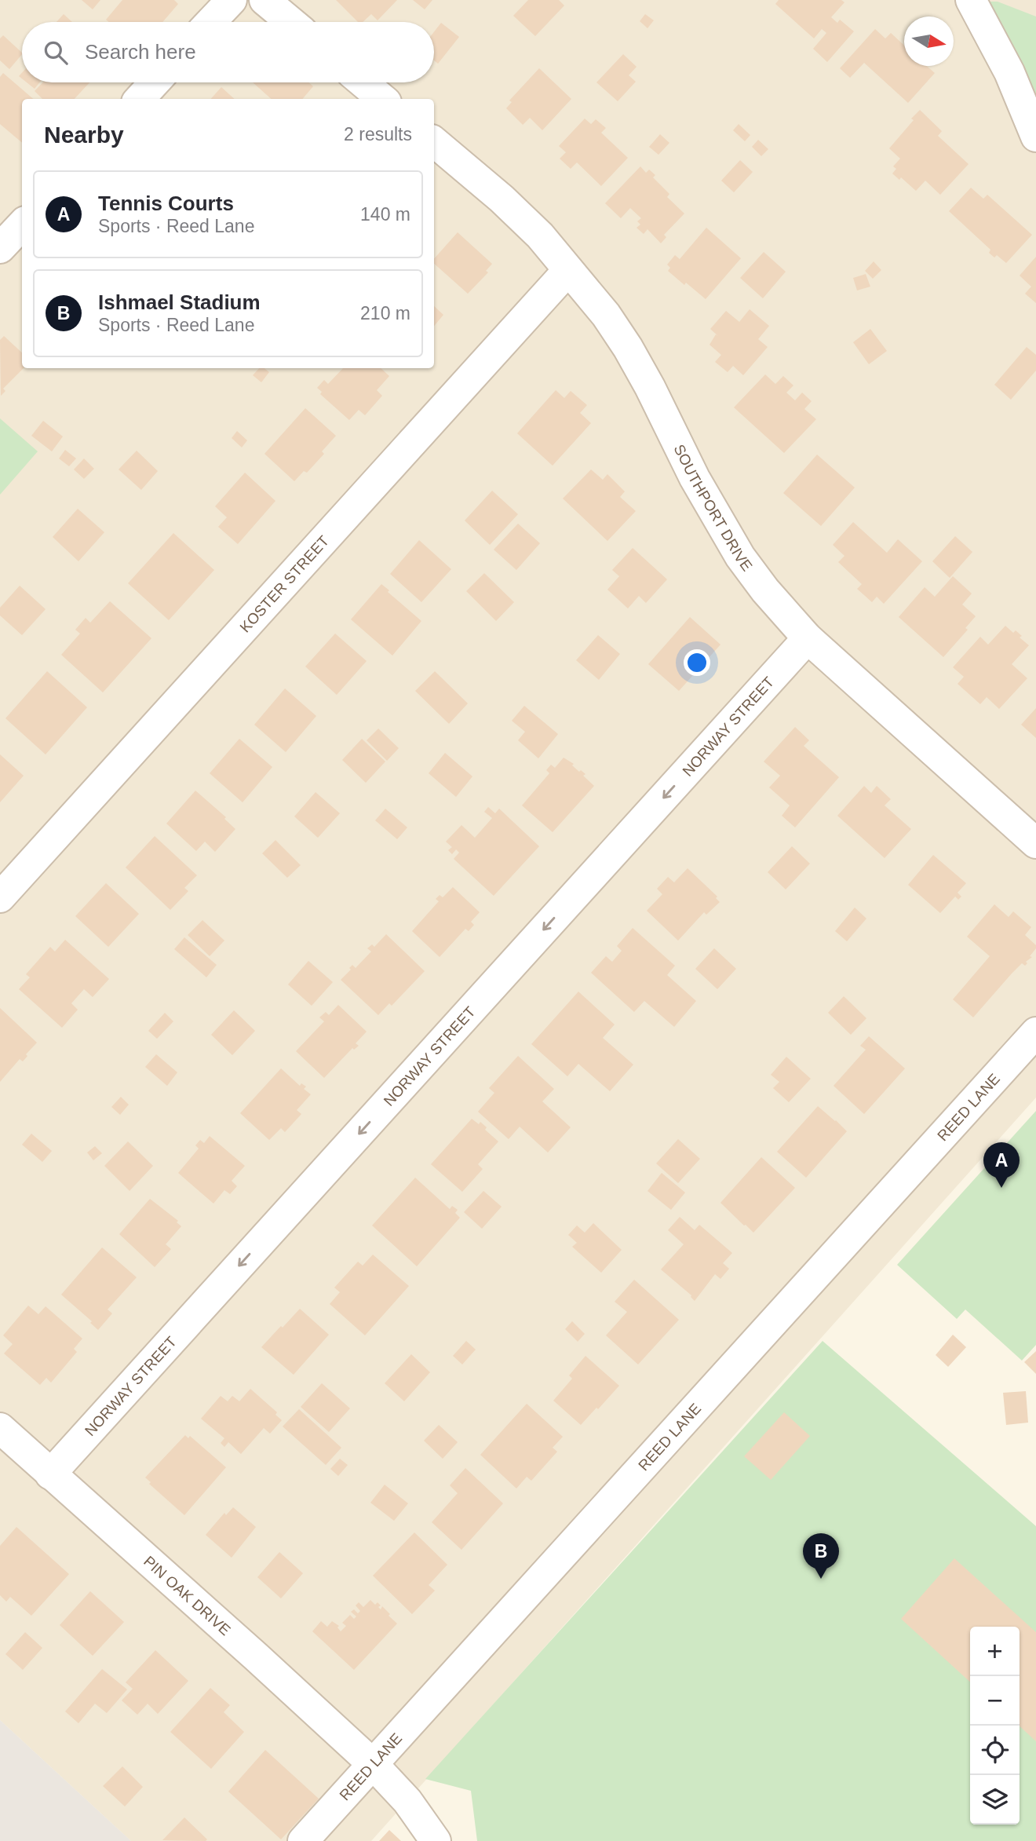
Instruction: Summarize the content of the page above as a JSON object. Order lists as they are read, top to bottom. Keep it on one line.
{"streets":{"street":["SOUTHPORT DRIVE","KOSTER STREET","NORWAY STREET","REED LANE","PIN OAK DRIVE"]},"crossings":[["SOUTHPORT DRIVE","KOSTER STREET"],["SOUTHPORT DRIVE","NORWAY STREET"],["NORWAY STREET","PIN OAK DRIVE"],["REED LANE","PIN OAK DRIVE"]],"one_way":["NORWAY STREET"],"north":"right","page":{"search":"Search here","heading":["Nearby","2 results"],"list":[{"mark":"A","name":"Tennis Courts","note":"Sports · Reed Lane","value":"140 m"},{"mark":"B","name":"Ishmael Stadium","note":"Sports · Reed Lane","value":"210 m"}],"pins":["A","B"],"map_buttons":["+","−"]}}
